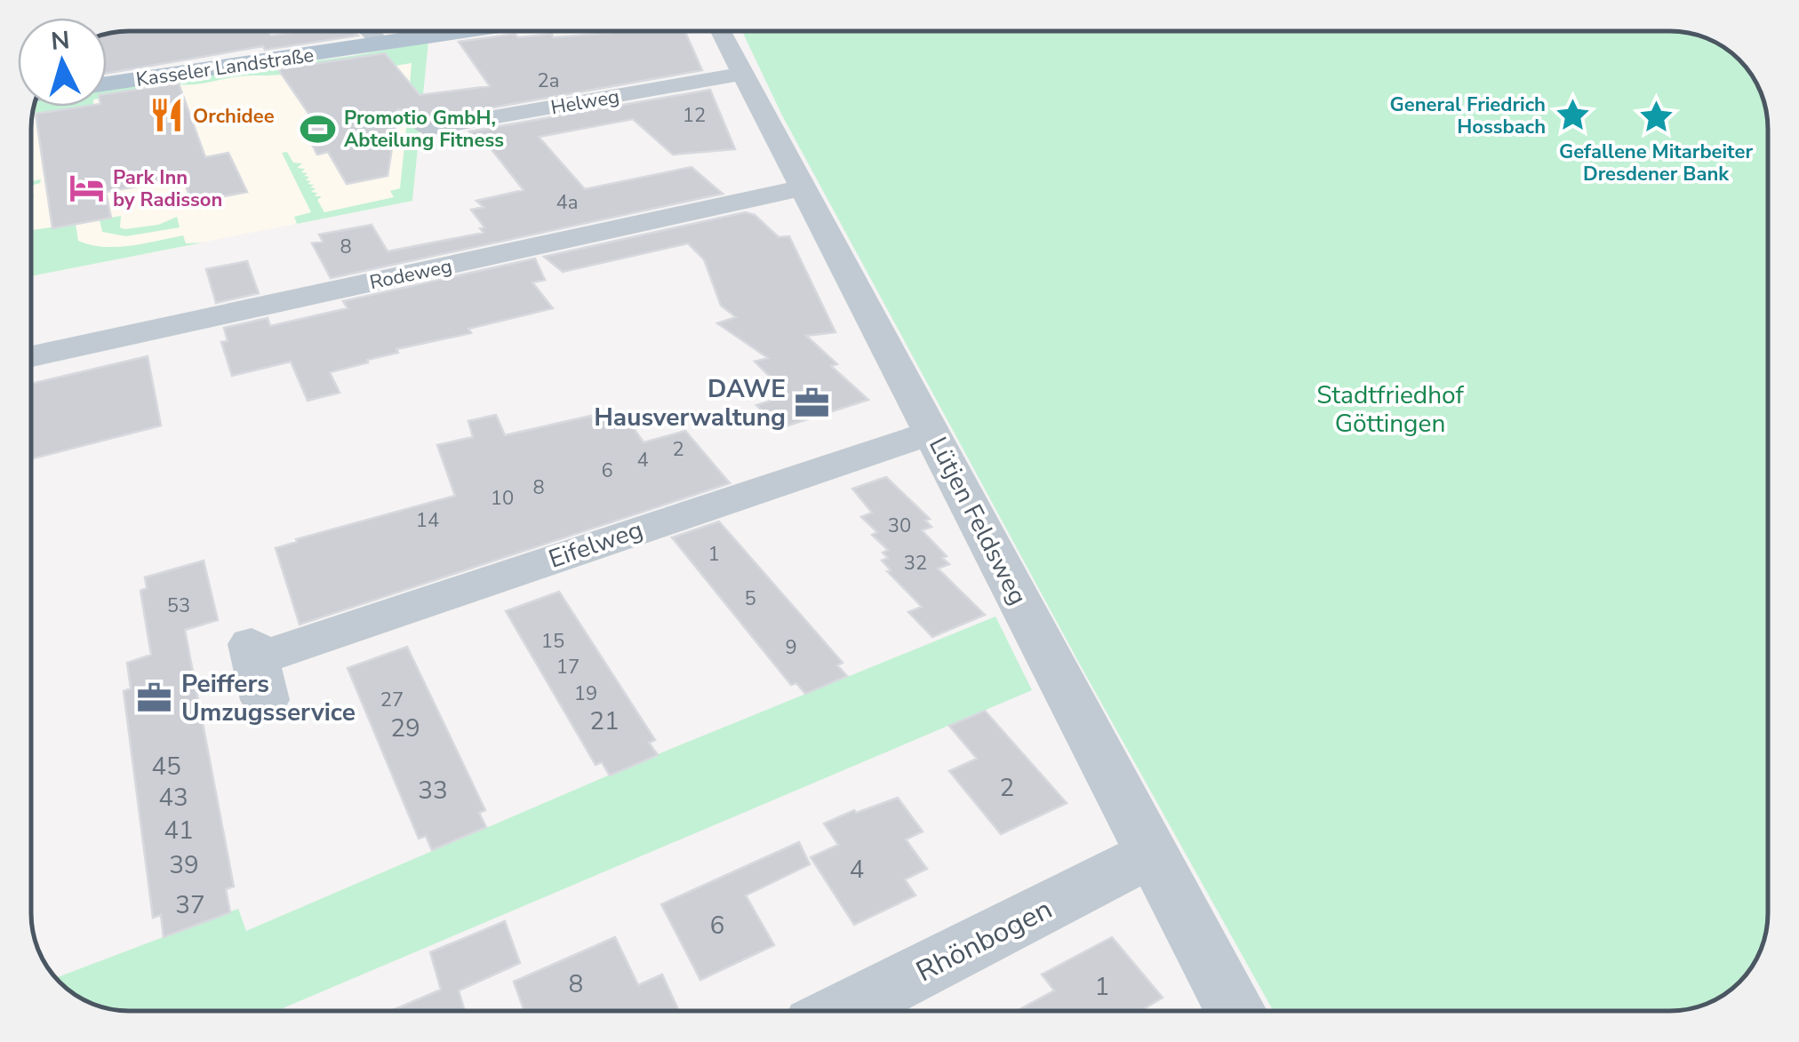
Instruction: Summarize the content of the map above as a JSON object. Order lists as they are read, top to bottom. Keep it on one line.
{"streets":{"main road":["Kasseler Landstraße"],"street":["Helweg","Rodeweg","Lütjen Feldsweg","Eifelweg","Rhönbogen"]},"crossings":[["Helweg","Lütjen Feldsweg"],["Rodeweg","Lütjen Feldsweg"],["Lütjen Feldsweg","Eifelweg"],["Lütjen Feldsweg","Rhönbogen"]],"parks":["Stadtfriedhof Göttingen"],"places":{"restaurant":["Orchidee"],"place":["General Friedrich Hossbach","Gefallene Mitarbeiter Dresdener Bank"],"sports":["Promotio GmbH, Abteilung Fitness"],"hotel":["Park Inn by Radisson"],"office":["DAWE Hausverwaltung","Peiffers Umzugsservice"]},"house_numbers":["2a","12","4a","8","2","4","6","8","10","14","30","1","32","5","53","15","9","17","19","27","21","29","45","2","33","43","41","39","4","37","6","8","1"],"north":"top"}
